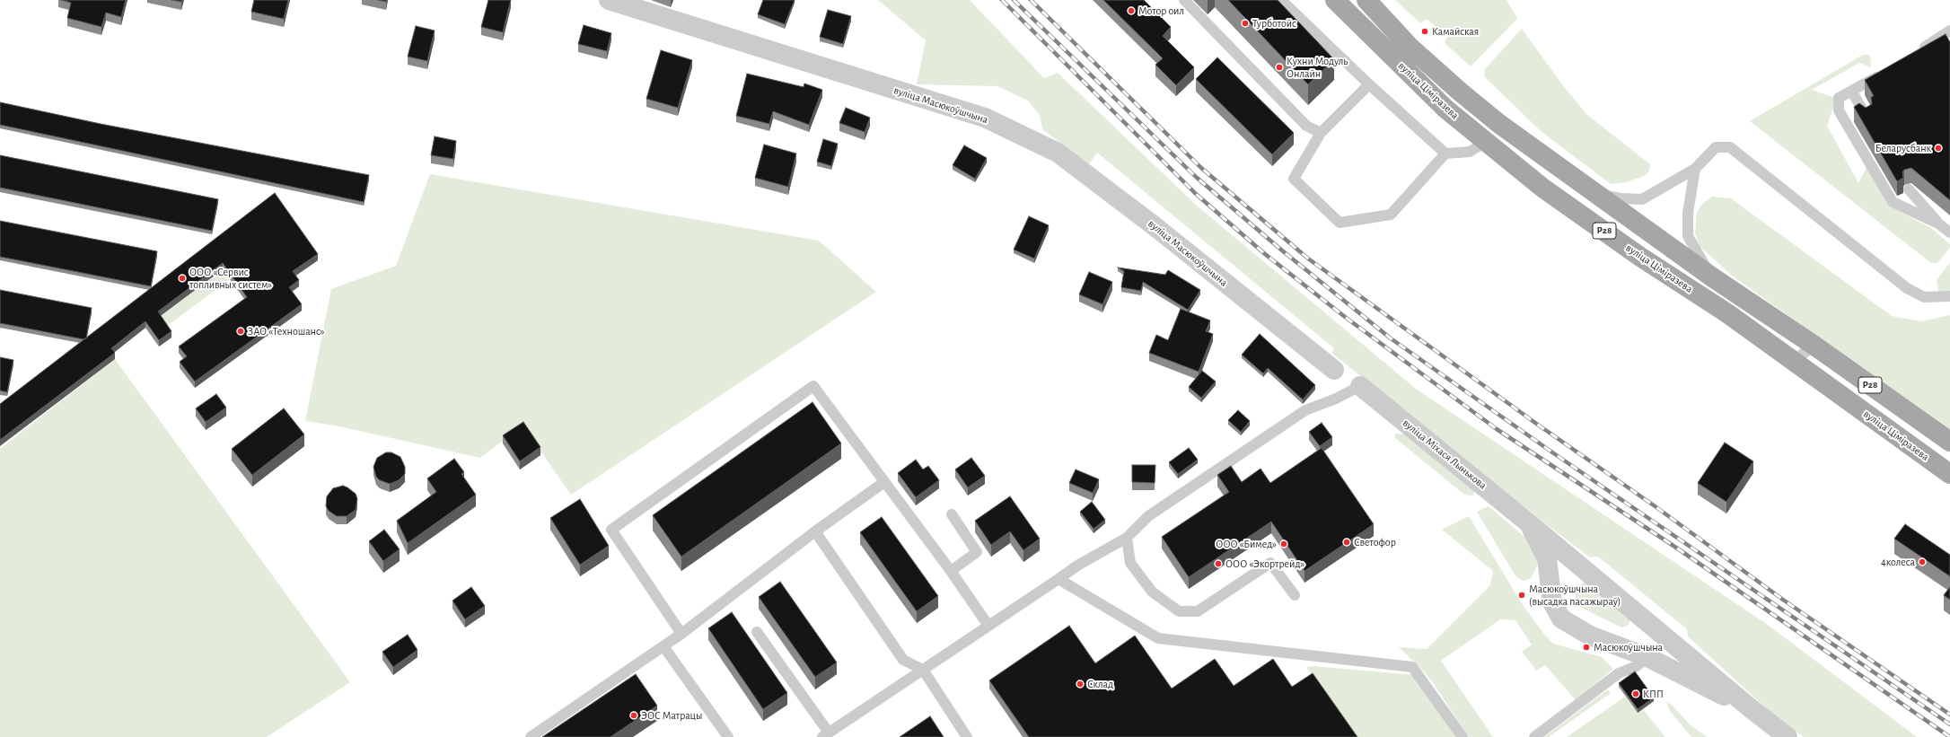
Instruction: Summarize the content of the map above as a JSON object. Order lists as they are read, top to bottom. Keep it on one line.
{"streets":{"main road":["вуліца Ціміразева","Р28"],"street":["вуліца Масюкоўшчына","вуліца Міхася Лынькова"]},"places":["Мотор оил","Турботойс","Камайская","Кухни Модуль Онлайн","Беларусбанк","ООО «Сервис топливных систем»","ЗАО «Техношанс»","Светофор","ООО «Бимед»","4колеса","ООО «Экортрейд»","Масюкоўшчына (высадка пасажыраў)","Масюкоўшчына","Склад","КПП","ЭОС Матрацы"]}
